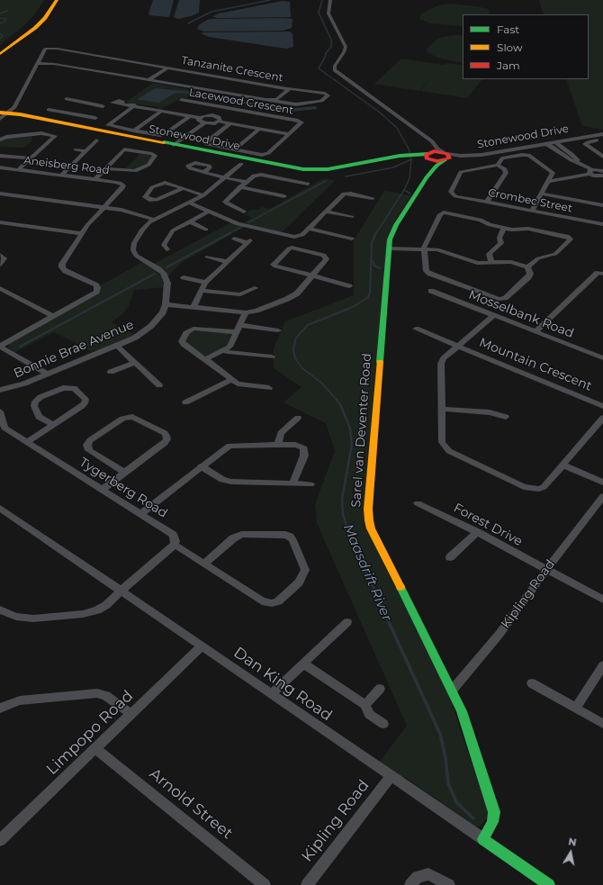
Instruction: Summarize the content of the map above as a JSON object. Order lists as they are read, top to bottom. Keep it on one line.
{"streets":{"street":["Tanzanite Crescent","Lacewood Crescent","Stonewood Drive","Aneisberg Road","Crombec Street","Mosselbank Road","Bonnie Brae Avenue","Mountain Crescent","Sarel van Deventer Road","Tygerberg Road","Forest Drive","Kipling Road","Dan King Road","Limpopo Road","Arnold Street"]},"crossings":[["Stonewood Drive","Sarel van Deventer Road"],["Mosselbank Road","Mountain Crescent"],["Sarel van Deventer Road","Kipling Road"],["Sarel van Deventer Road","Dan King Road"],["Forest Drive","Kipling Road"],["Kipling Road","Dan King Road"],["Dan King Road","Limpopo Road"],["Limpopo Road","Arnold Street"]],"water":["Maasdrift River"],"legend":["Fast","Slow","Jam"],"north":"top"}
